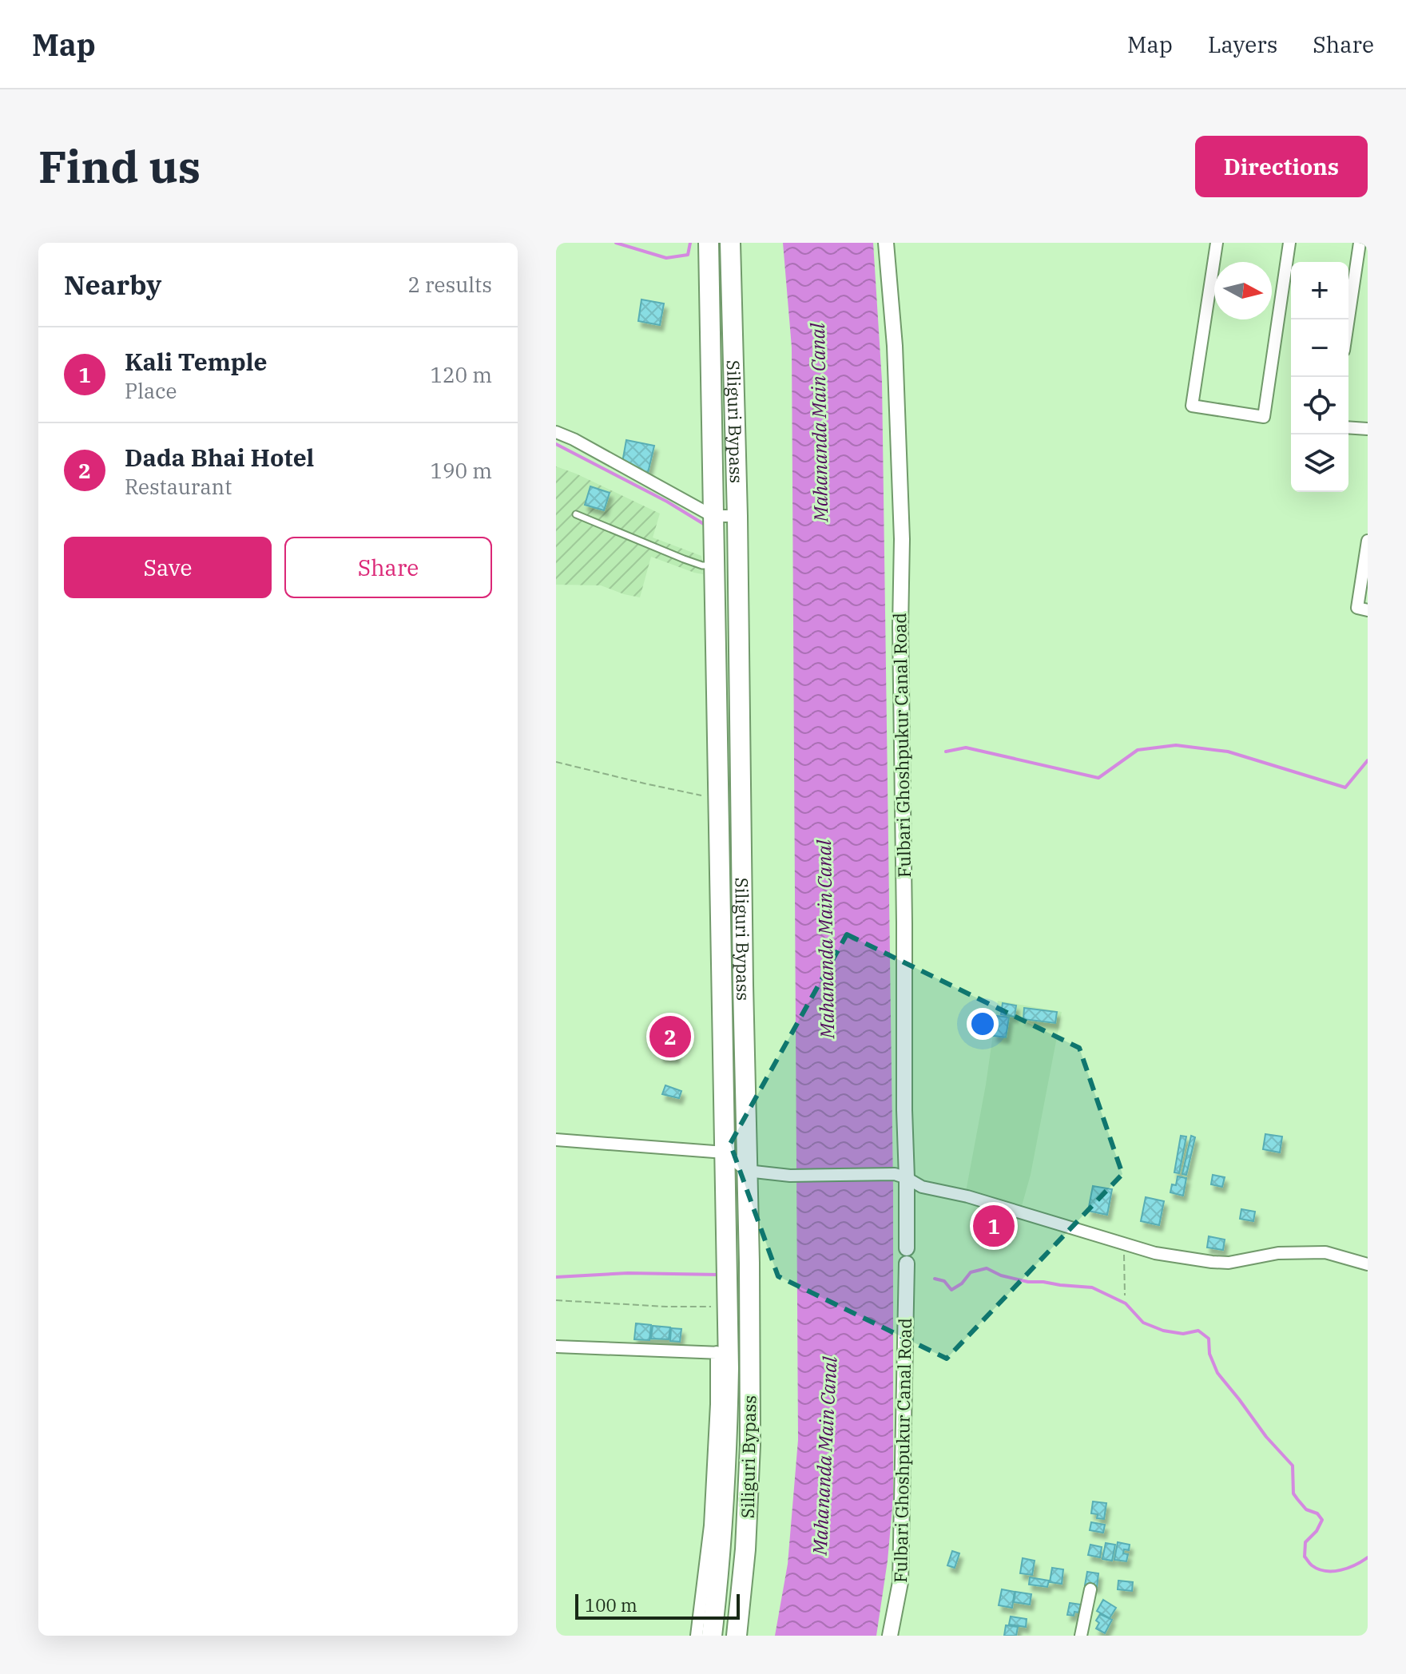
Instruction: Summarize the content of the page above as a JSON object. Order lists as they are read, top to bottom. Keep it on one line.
{"streets":{"highway":["Siliguri Bypass"],"street":["Fulbari Ghoshpukur Canal Road"]},"water":["Mahananda Main Canal"],"scale_bar":"100 m","north":"right","page":{"header":"Map","nav":["Map","Layers","Share"],"buttons":["Directions",["Save","Share"]],"title":"Find us","heading":["Nearby","2 results"],"map_buttons":["+","−"],"list":[{"mark":"1","name":"Kali Temple","note":"Place","value":"120 m"},{"mark":"2","name":"Dada Bhai Hotel","note":"Restaurant","value":"190 m"}],"pins":["2","1"],"scale":"100 m"}}
